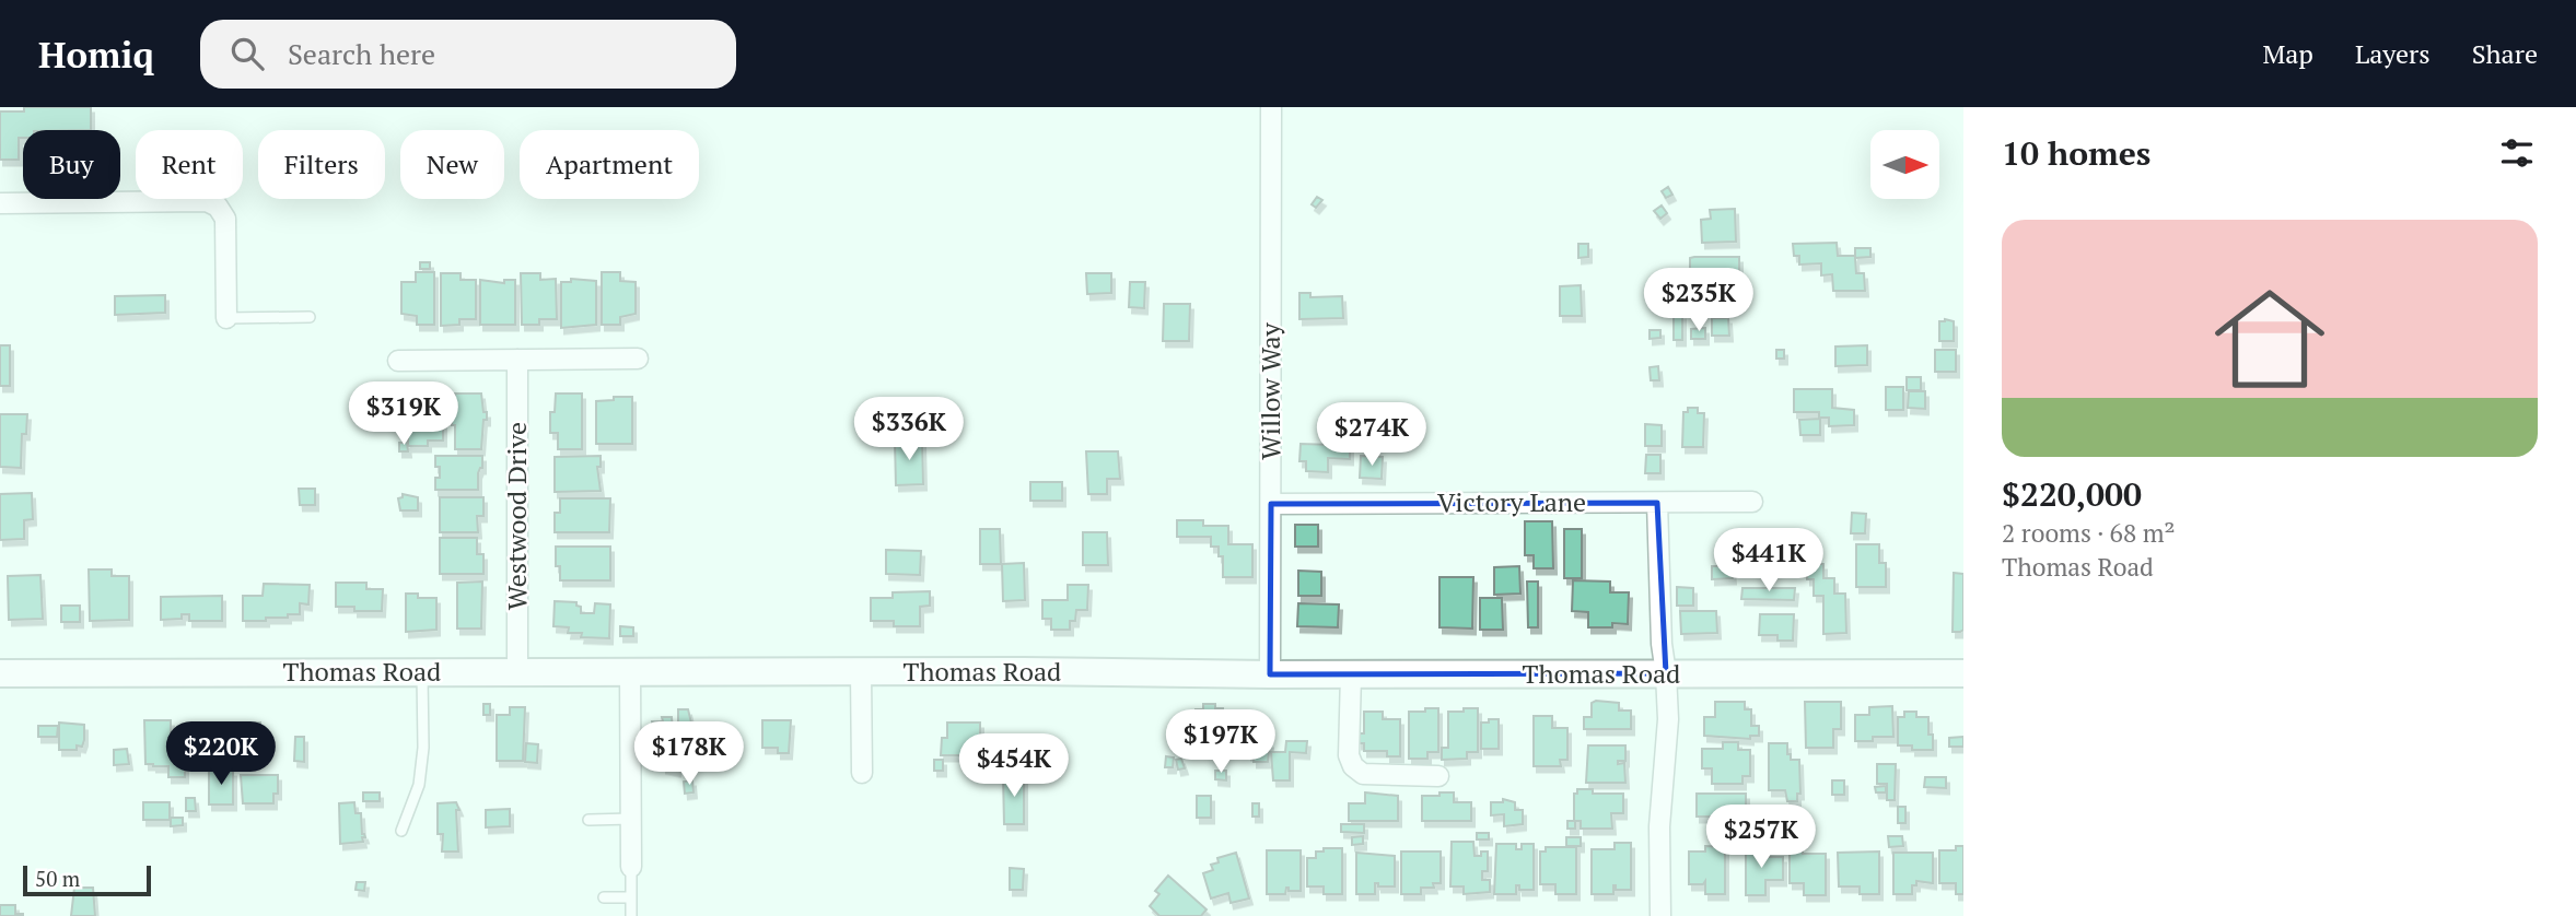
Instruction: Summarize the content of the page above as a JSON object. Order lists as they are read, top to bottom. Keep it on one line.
{"streets":{"street":["Willow Way","Victory Lane","Westwood Drive","Thomas Road"]},"crossings":[["Willow Way","Victory Lane"],["Willow Way","Thomas Road"],["Westwood Drive","Thomas Road"]],"scale_bar":"50 m","north":"right","page":{"header":"Homiq","search":"Search here","nav":["Map","Layers","Share"],"heading":"10 homes","chip":["Buy","Rent","Filters","New","Apartment"],"list":[{"name":"$220,000","note":"2 rooms · 68 m² · Thomas Road"}],"price":["$235K","$319K","$336K","$274K","$441K","$197K","$220K","$178K","$454K","$257K"],"scale":"50 m"}}
